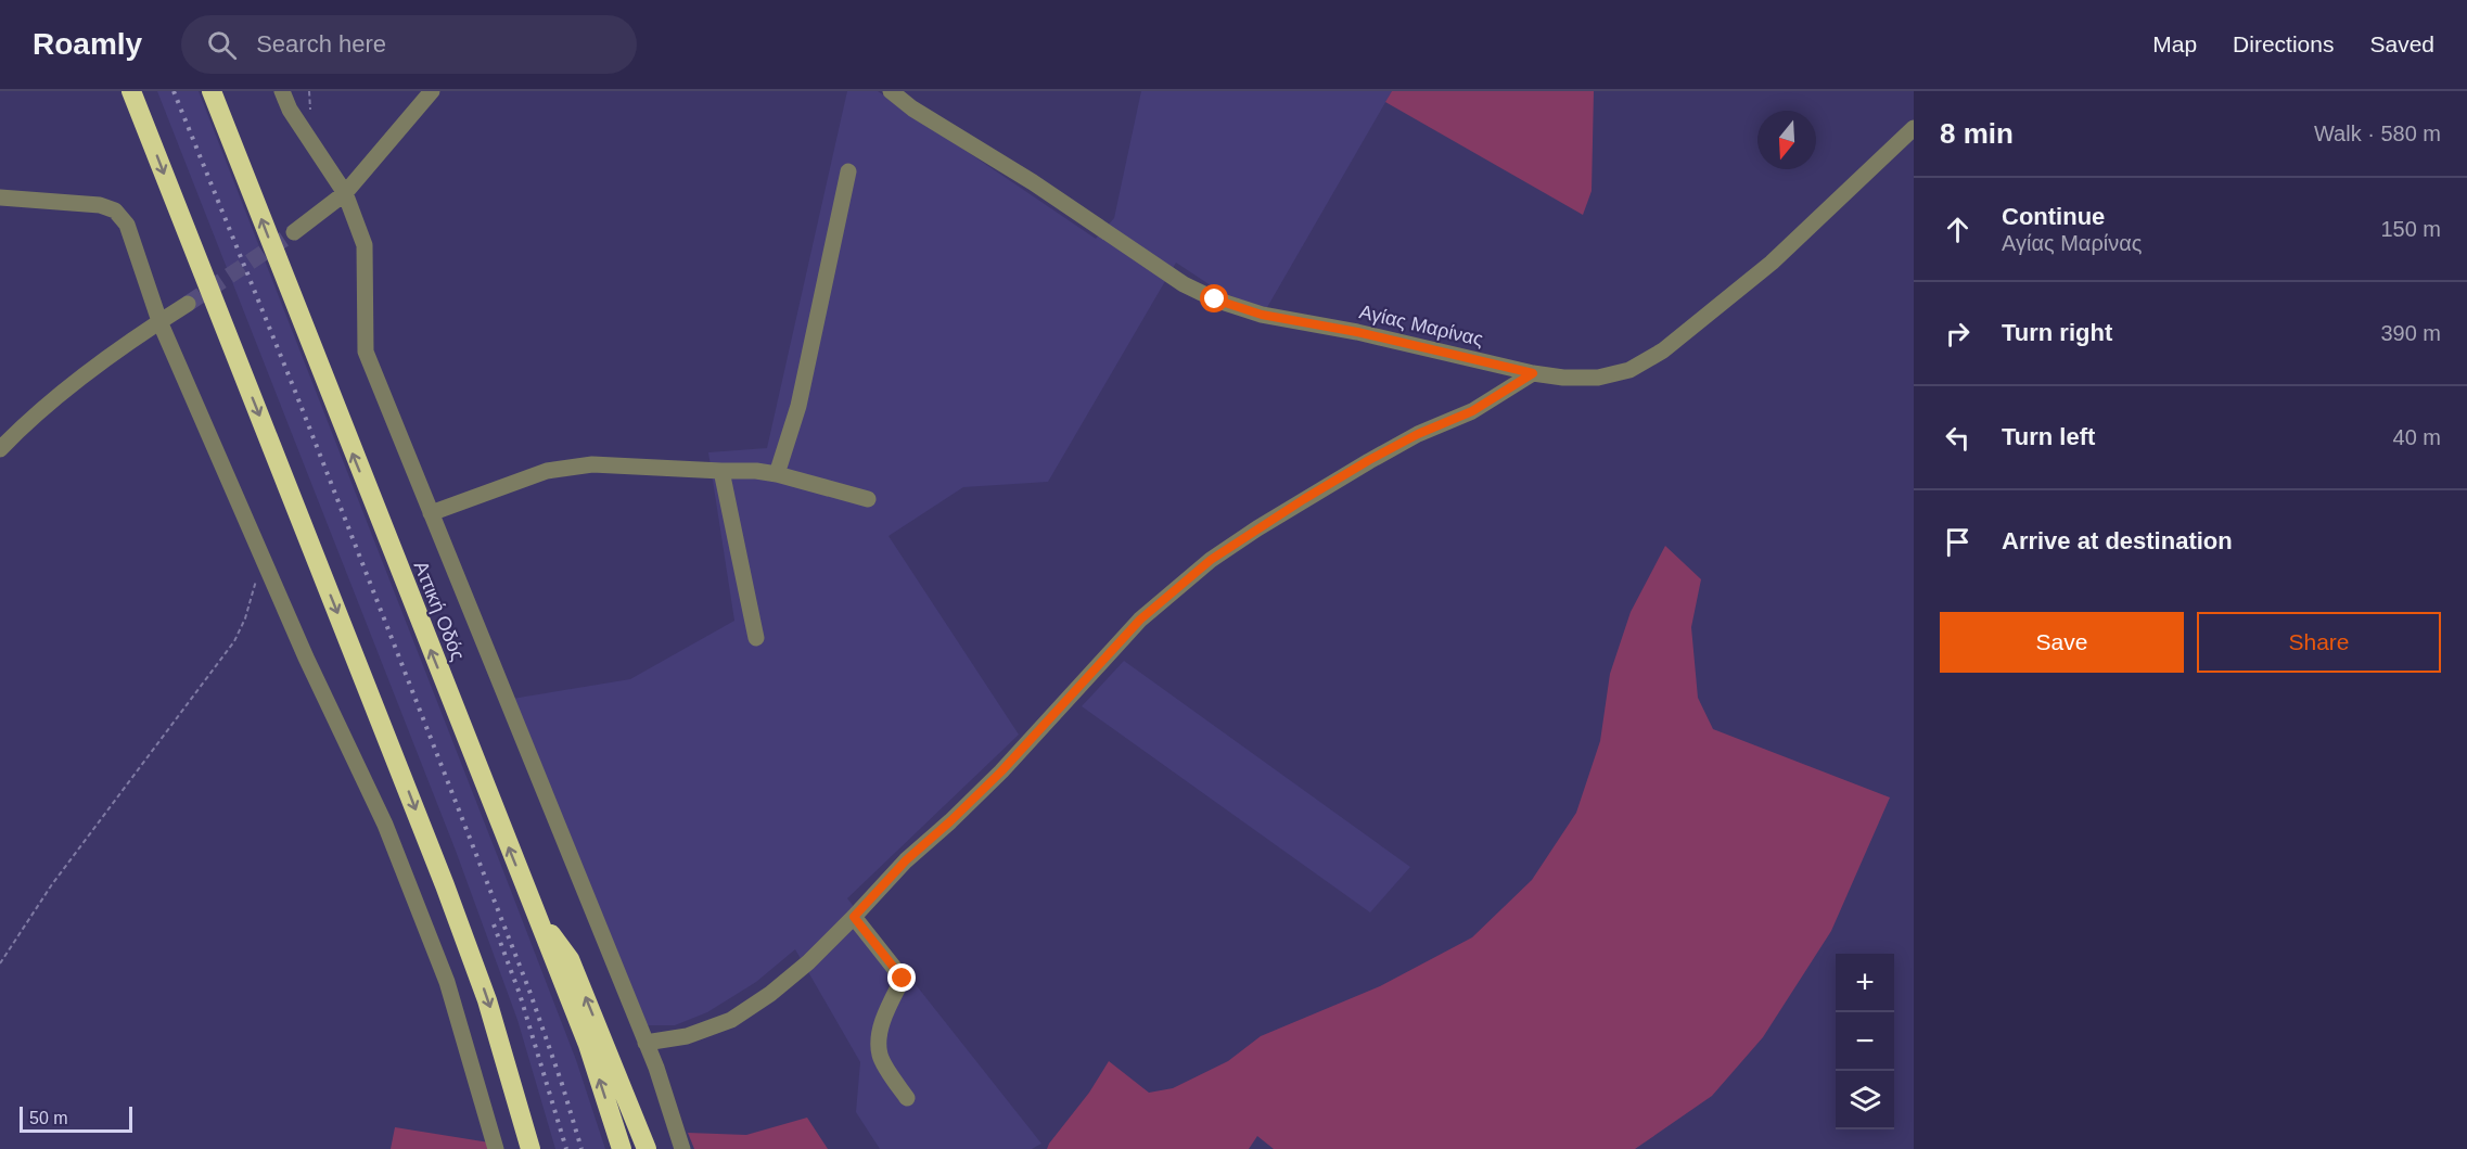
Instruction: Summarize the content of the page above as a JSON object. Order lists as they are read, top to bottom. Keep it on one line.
{"streets":{"highway":["Αττική Οδός"],"street":["Αγίας Μαρίνας"]},"scale_bar":"50 m","north":"bottom","page":{"header":"Roamly","search":"Search here","nav":["Map","Directions","Saved"],"heading":["8 min","Walk · 580 m"],"list":[["Continue","Αγίας Μαρίνας","150 m"],["Turn right","390 m"],["Turn left","40 m"],"Arrive at destination"],"buttons":["Save","Share"],"map_buttons":["+","−"],"scale":"50 m"}}
